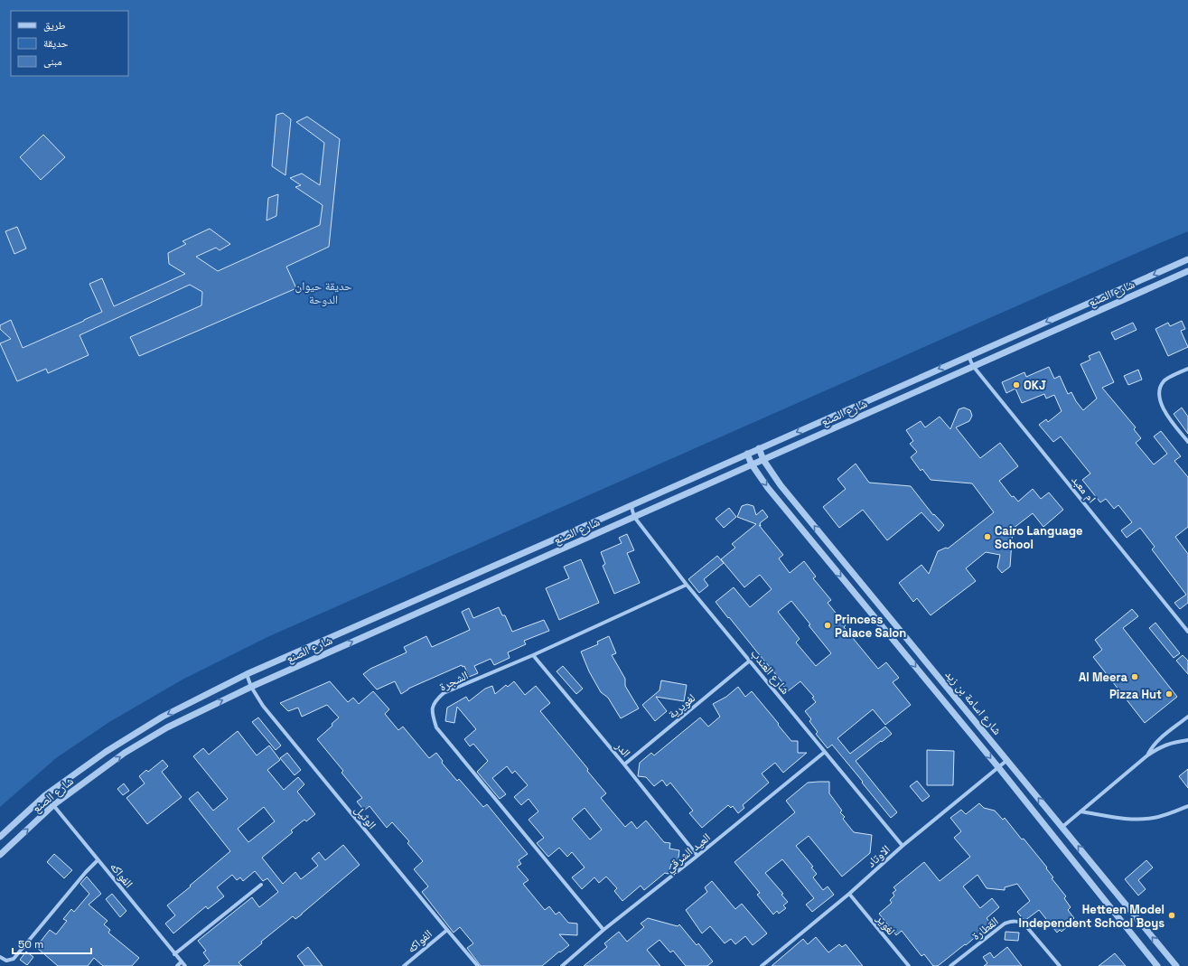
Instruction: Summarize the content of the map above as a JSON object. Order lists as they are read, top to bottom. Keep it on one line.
{"streets":{"street":["شارع الصنع","ام معبد","شارع العندب","الشجرة","شارع اسامة بن زيد","لغويرية","الدر","الوثيل","العيد الشرقي","الاوتاد","الفواكه","لغوير","القطارة"]},"crossings":[["شارع الصنع","ام معبد"],["شارع الصنع","شارع العندب"],["شارع الصنع","شارع اسامة بن زيد"],["شارع الصنع","الوثيل"],["شارع الصنع","الفواكه"],["شارع العندب","الشجرة"],["شارع العندب","لغويرية"],["شارع العندب","العيد الشرقي"],["شارع العندب","الاوتاد"],["الشجرة","الدر"],["الشجرة","العيد الشرقي"],["شارع اسامة بن زيد","الاوتاد"],["لغويرية","الدر"],["الدر","العيد الشرقي"],["الوثيل","الفواكه"],["الاوتاد","لغوير"]],"parks":["حديقة حيوان الدوحة"],"places":["OKJ","Cairo Language School","Princess Palace Salon","Al Meera","Pizza Hut","Hetteen Model Independent School Boys"],"legend":["طريق","حديقة","مبنى"],"scale_bar":"50 m"}
